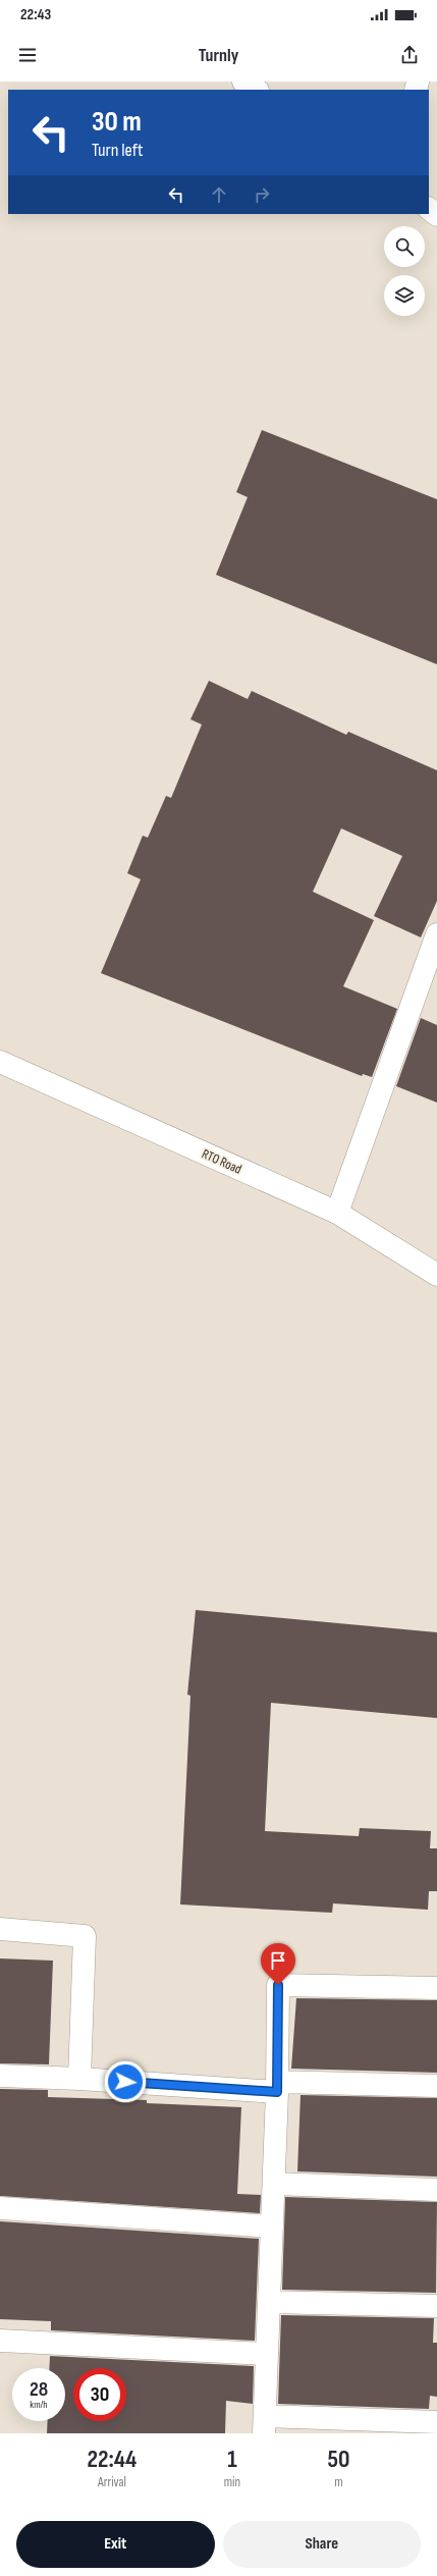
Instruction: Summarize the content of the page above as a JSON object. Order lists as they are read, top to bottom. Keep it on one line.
{"streets":{"street":["RTO Road"]},"page":{"status":"22:43","header":"Turnly","turn":["30 m","Turn left"],"speed":"28 km/h","limit":"30","eta":["22:44","Arrival","1","min","50","m"],"buttons":["Exit","Share"]}}
